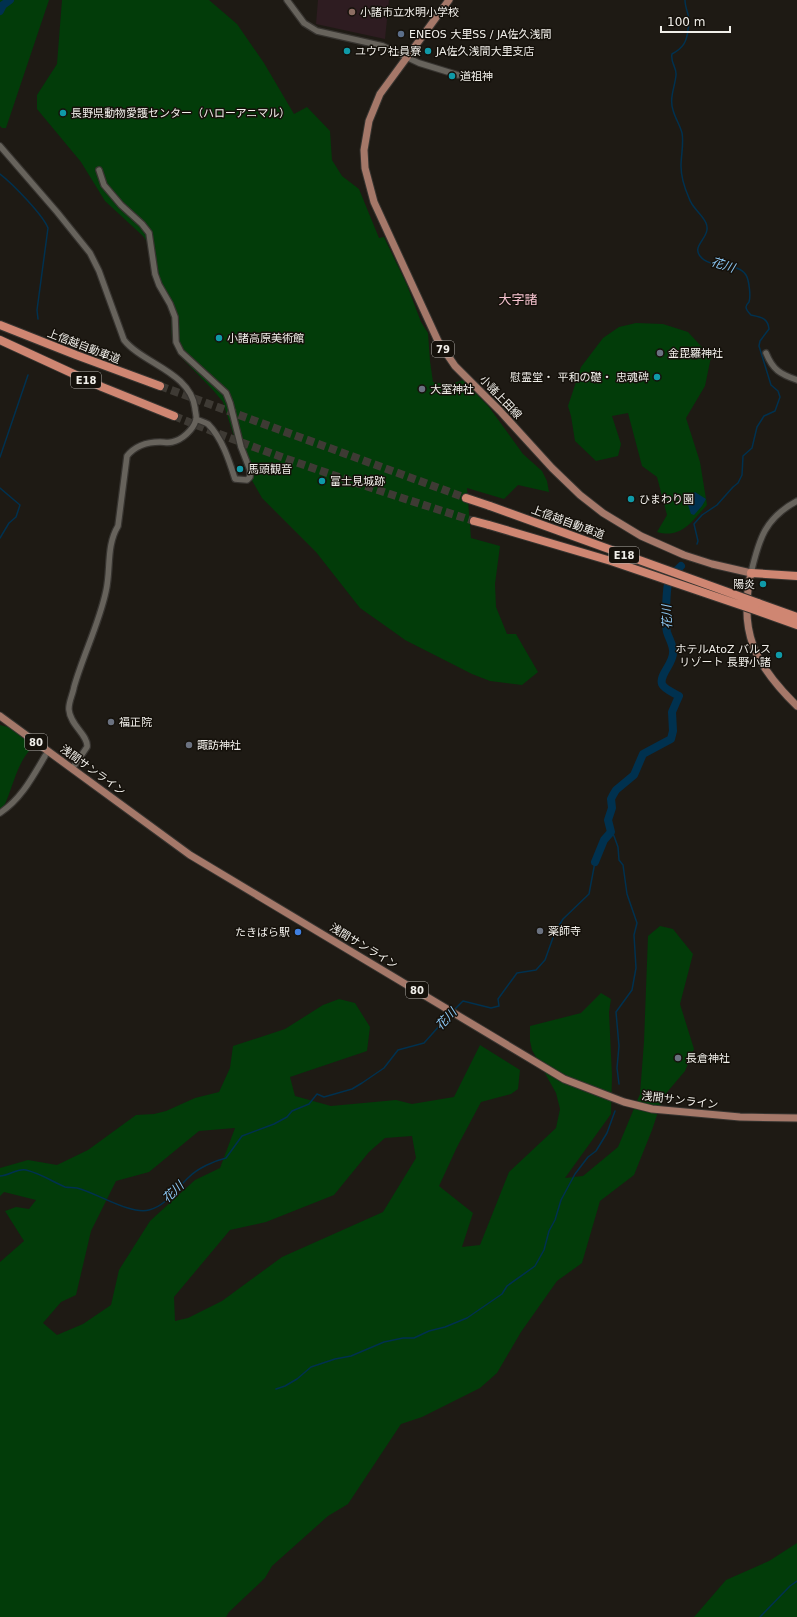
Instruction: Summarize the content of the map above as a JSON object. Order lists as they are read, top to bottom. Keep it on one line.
{"streets":{"highway":["上信越自動車道","E18"],"main road":["79","小諸上田線","80","浅間サンライン"]},"districts":["大字諸"],"water":["花川"],"places":["小諸市立水明小学校","ENEOS 大里SS / JA佐久浅間","ユウワ社員寮","JA佐久浅間大里支店","道祖神","長野県動物愛護センター（ハローアニマル）","小諸高原美術館","金毘羅神社","慰霊堂・ 平和の礎・ 忠魂碑","大室神社","馬頭観音","富士見城跡","ひまわり園","陽炎","ホテルAtoZ バルス リゾート 長野小諸","福正院","諏訪神社","薬師寺","たきばら駅","長倉神社"],"scale_bar":"100 m"}
